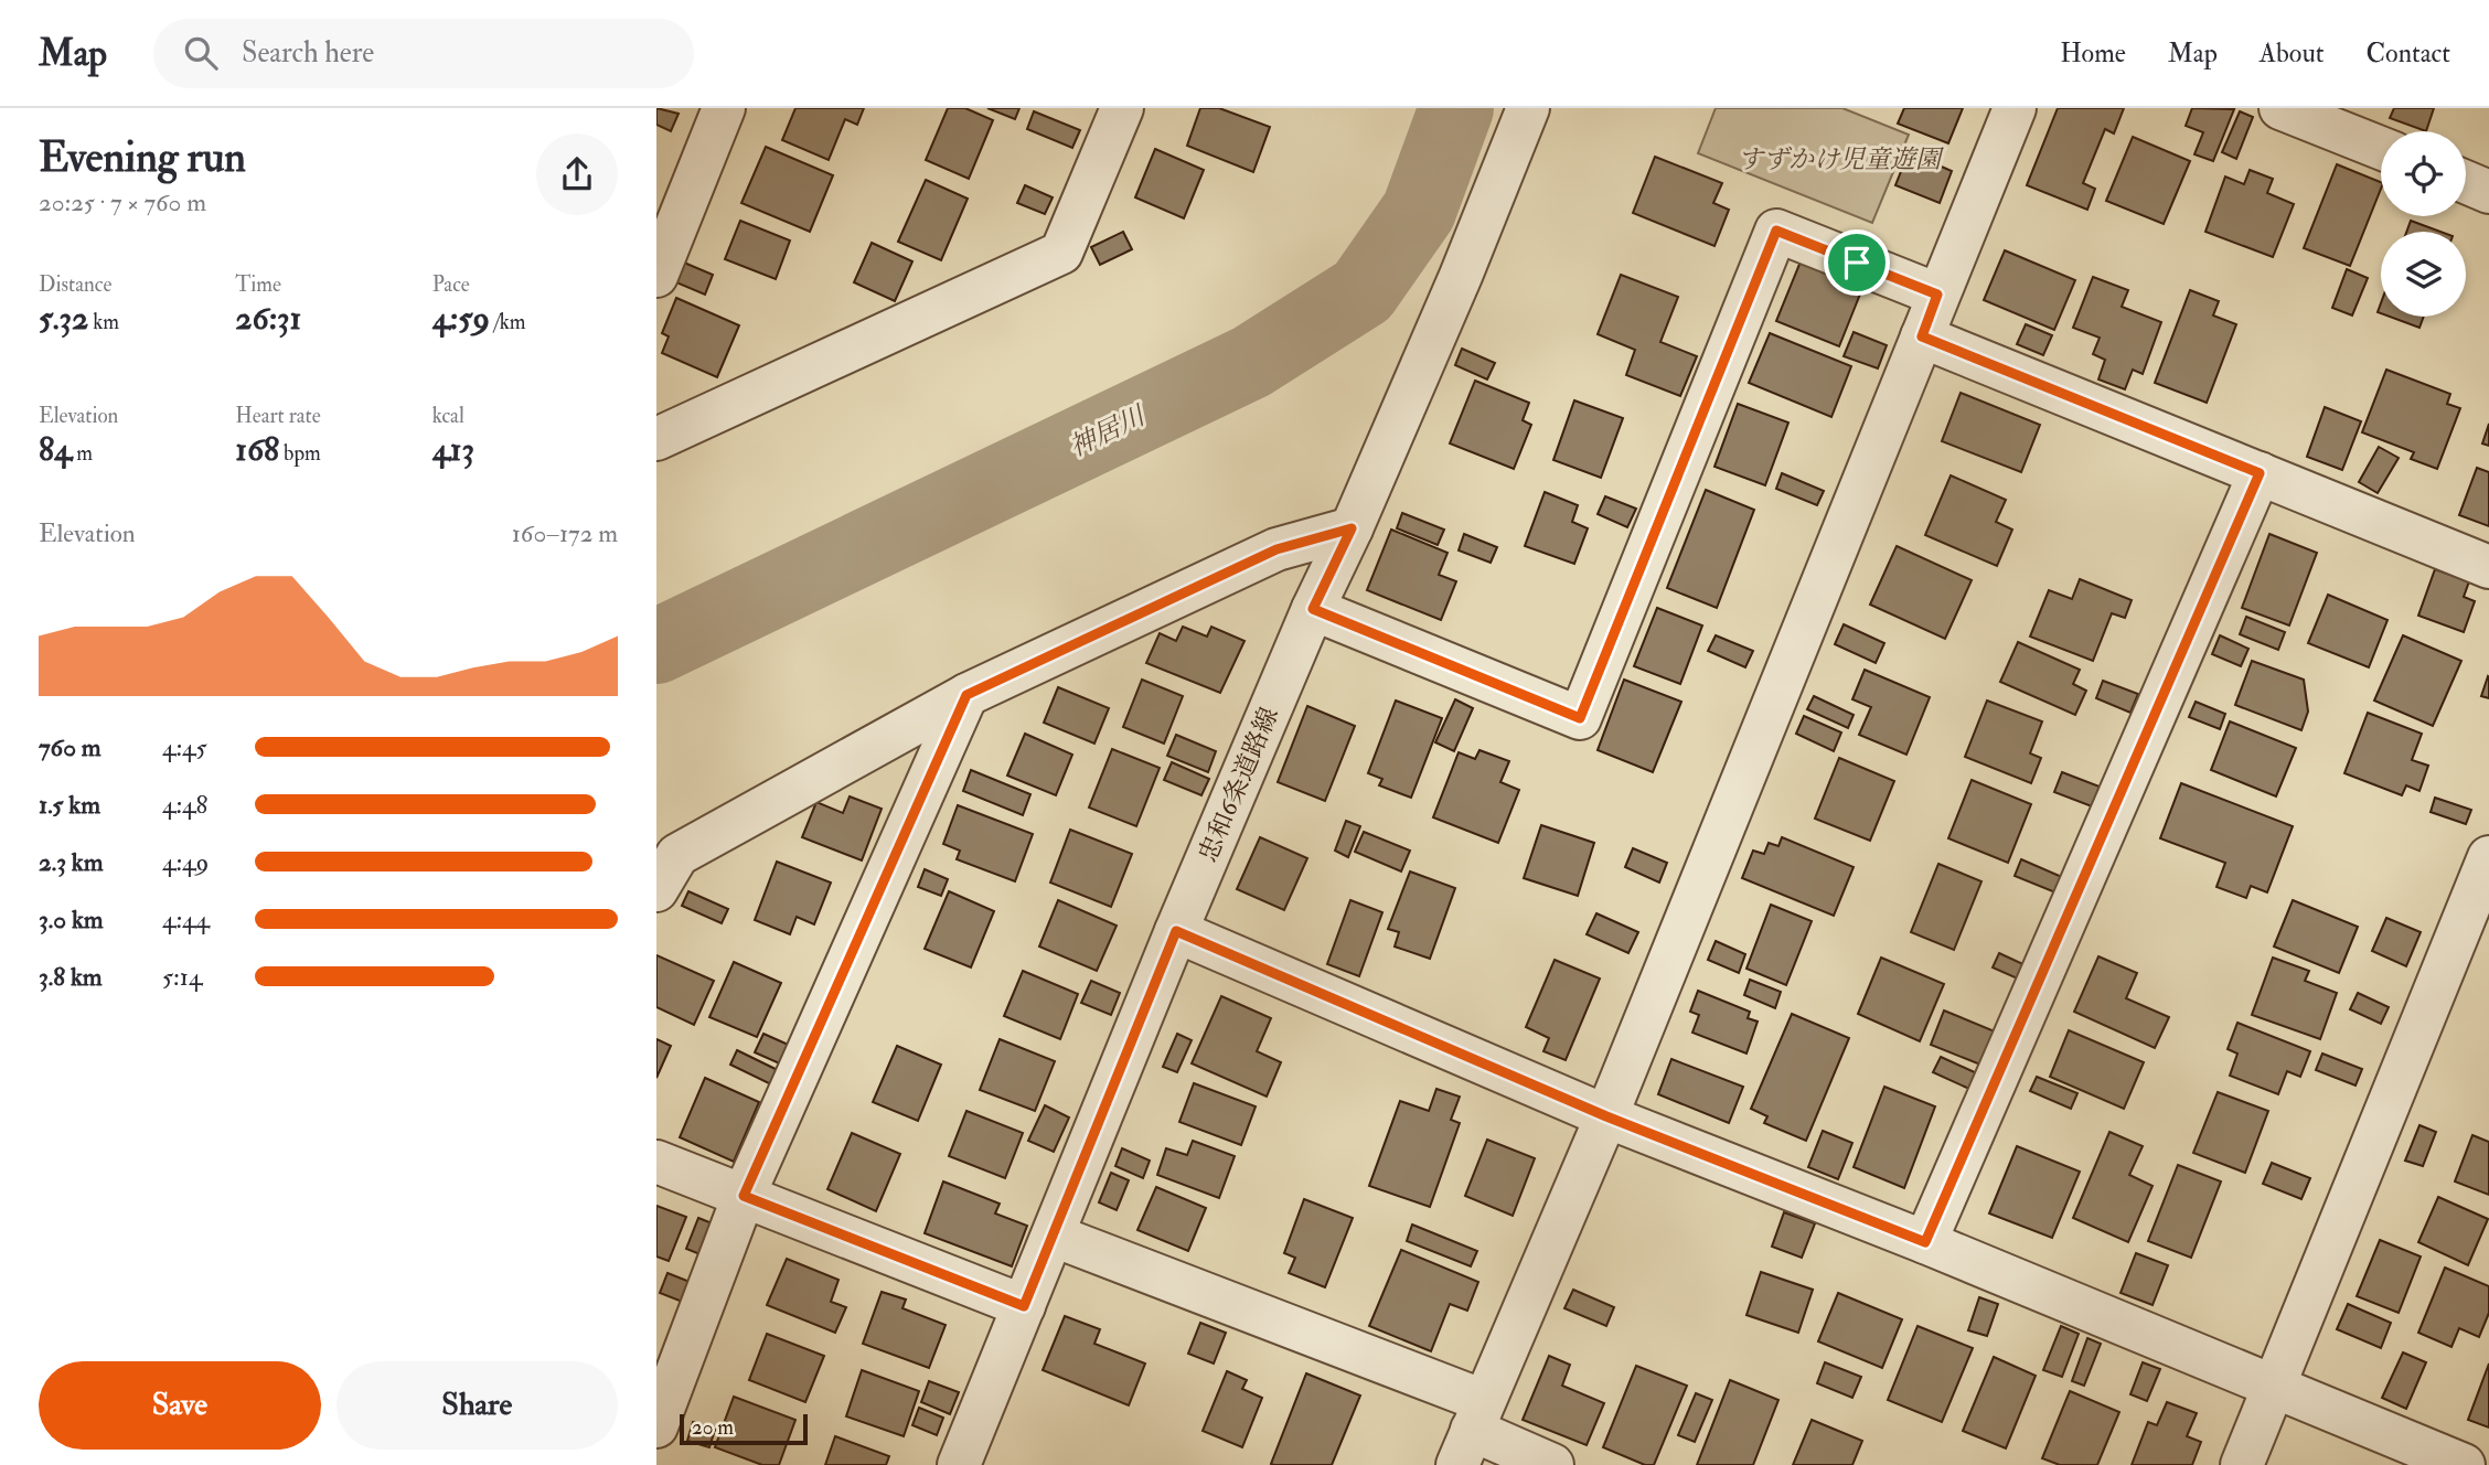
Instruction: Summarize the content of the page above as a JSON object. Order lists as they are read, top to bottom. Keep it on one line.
{"streets":{"street":["忠和6条道路線"]},"water":["神居川"],"parks":["すずかけ児童遊園"],"scale_bar":"20 m","page":{"header":"Map","search":"Search here","nav":["Home","Map","About","Contact"],"heading":["Evening run","20:25 · 7 × 760 m"],"stats":[["Distance","5.32 km"],["Time","26:31"],["Pace","4:59 /km"],["Elevation","84 m"],["Heart rate","168 bpm"],["kcal","413"]],"chart":["Elevation","160–172 m"],"list":[{"name":"760 m","note":"4:45"},{"name":"1.5 km","note":"4:48"},{"name":"2.3 km","note":"4:49"},{"name":"3.0 km","note":"4:44"},{"name":"3.8 km","note":"5:14"}],"buttons":["Save","Share"],"scale":"20 m"}}
